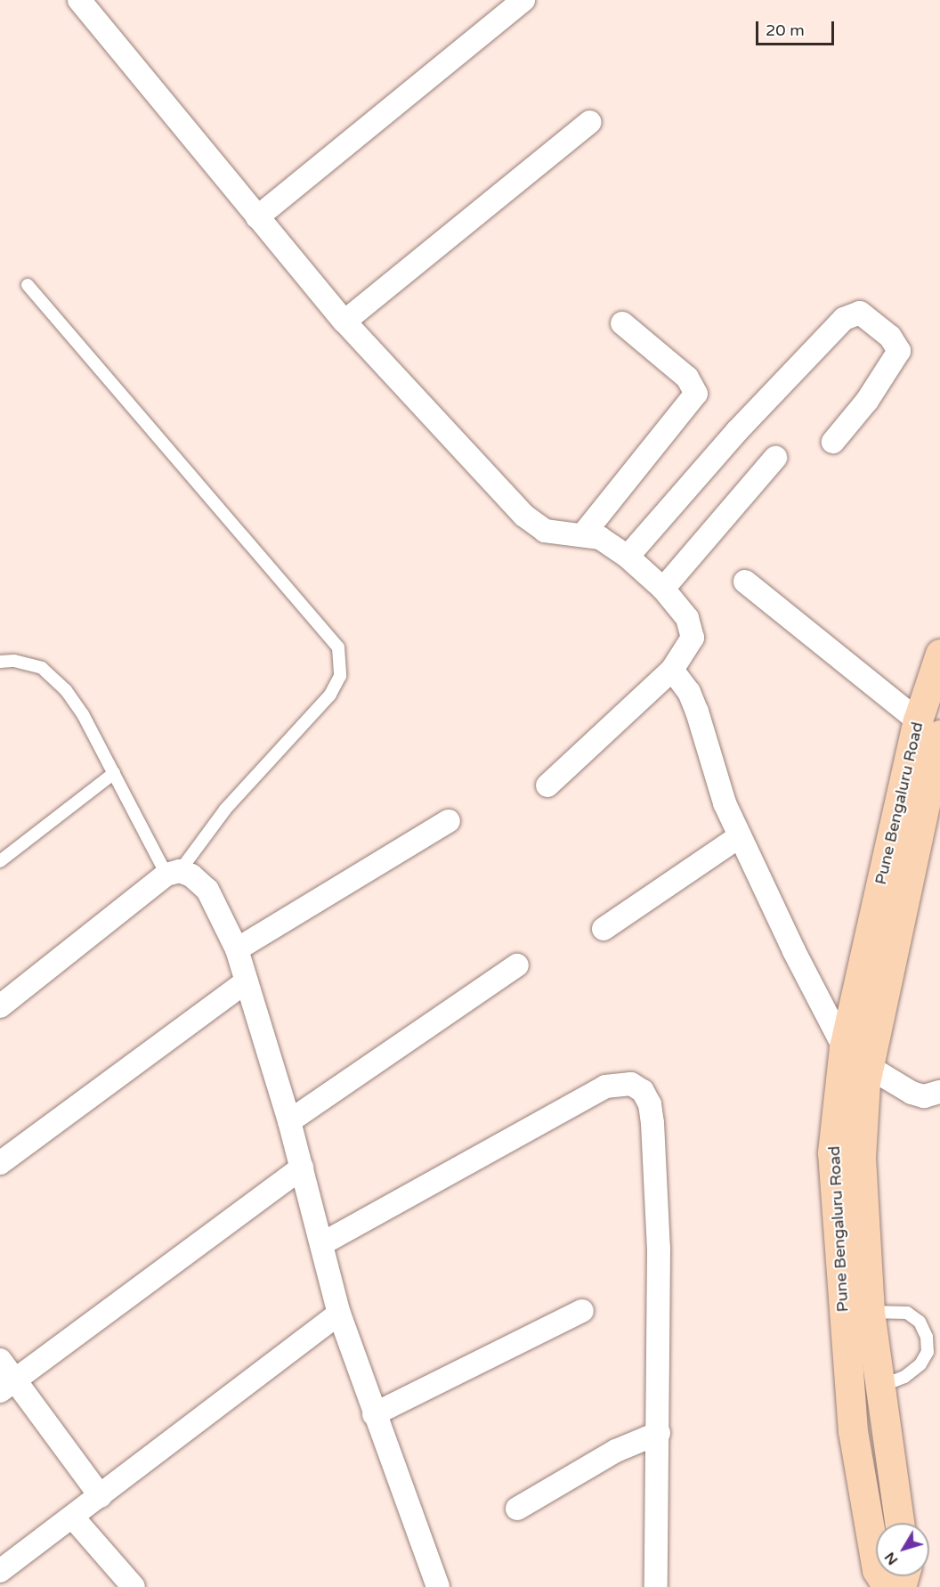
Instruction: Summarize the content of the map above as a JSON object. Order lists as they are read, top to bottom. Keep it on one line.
{"streets":{"main road":["Pune Bengaluru Road"]},"scale_bar":"20 m","north":"bottom left"}
